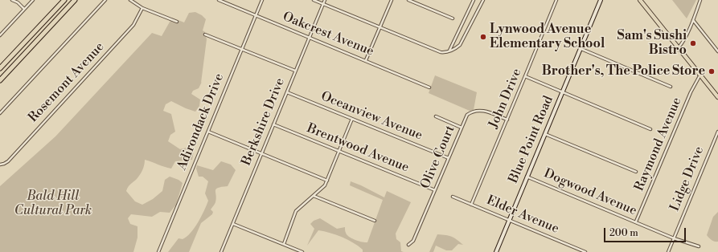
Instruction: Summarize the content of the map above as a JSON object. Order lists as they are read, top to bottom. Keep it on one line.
{"streets":{"street":["Oakcrest Avenue","Rosemont Avenue","John Drive","Oceanview Avenue","Adirondack Drive","Berkshire Drive","Blue Point Road","Raymond Avenue","Brentwood Avenue","Olive Court","Lidge Drive","Dogwood Avenue","Elder Avenue"]},"crossings":[["Oakcrest Avenue","Adirondack Drive"],["Oakcrest Avenue","Berkshire Drive"],["John Drive","Olive Court"],["John Drive","Elder Avenue"],["Oceanview Avenue","Berkshire Drive"],["Oceanview Avenue","Olive Court"],["Berkshire Drive","Brentwood Avenue"],["Blue Point Road","Dogwood Avenue"],["Blue Point Road","Elder Avenue"],["Raymond Avenue","Dogwood Avenue"],["Brentwood Avenue","Olive Court"],["Lidge Drive","Dogwood Avenue"]],"parks":["Bald Hill Cultural Park"],"places":["Lynwood Avenue Elementary School","Sam's Sushi Bistro","Brother's, The Police Store"],"scale_bar":"200 m"}
